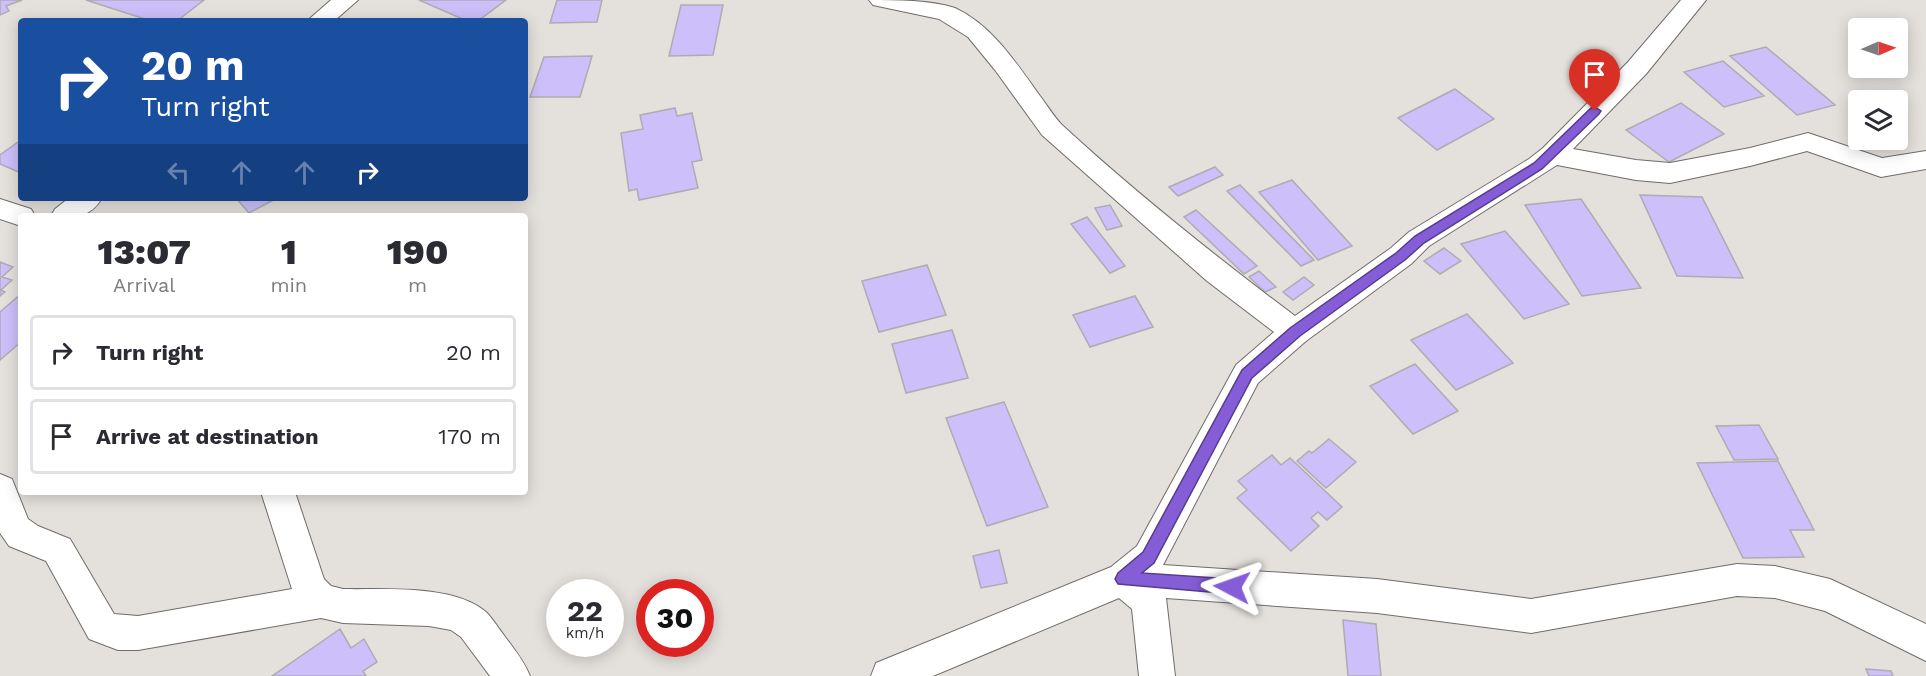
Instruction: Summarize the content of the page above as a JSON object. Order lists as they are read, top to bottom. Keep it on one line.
{"north":"right","page":{"turn":["20 m","Turn right"],"eta":["13:07","Arrival","1","min","190","m"],"list":[{"name":"Turn right","value":"20 m"},{"name":"Arrive at destination","value":"170 m"}],"speed":"22 km/h","limit":"30"}}
